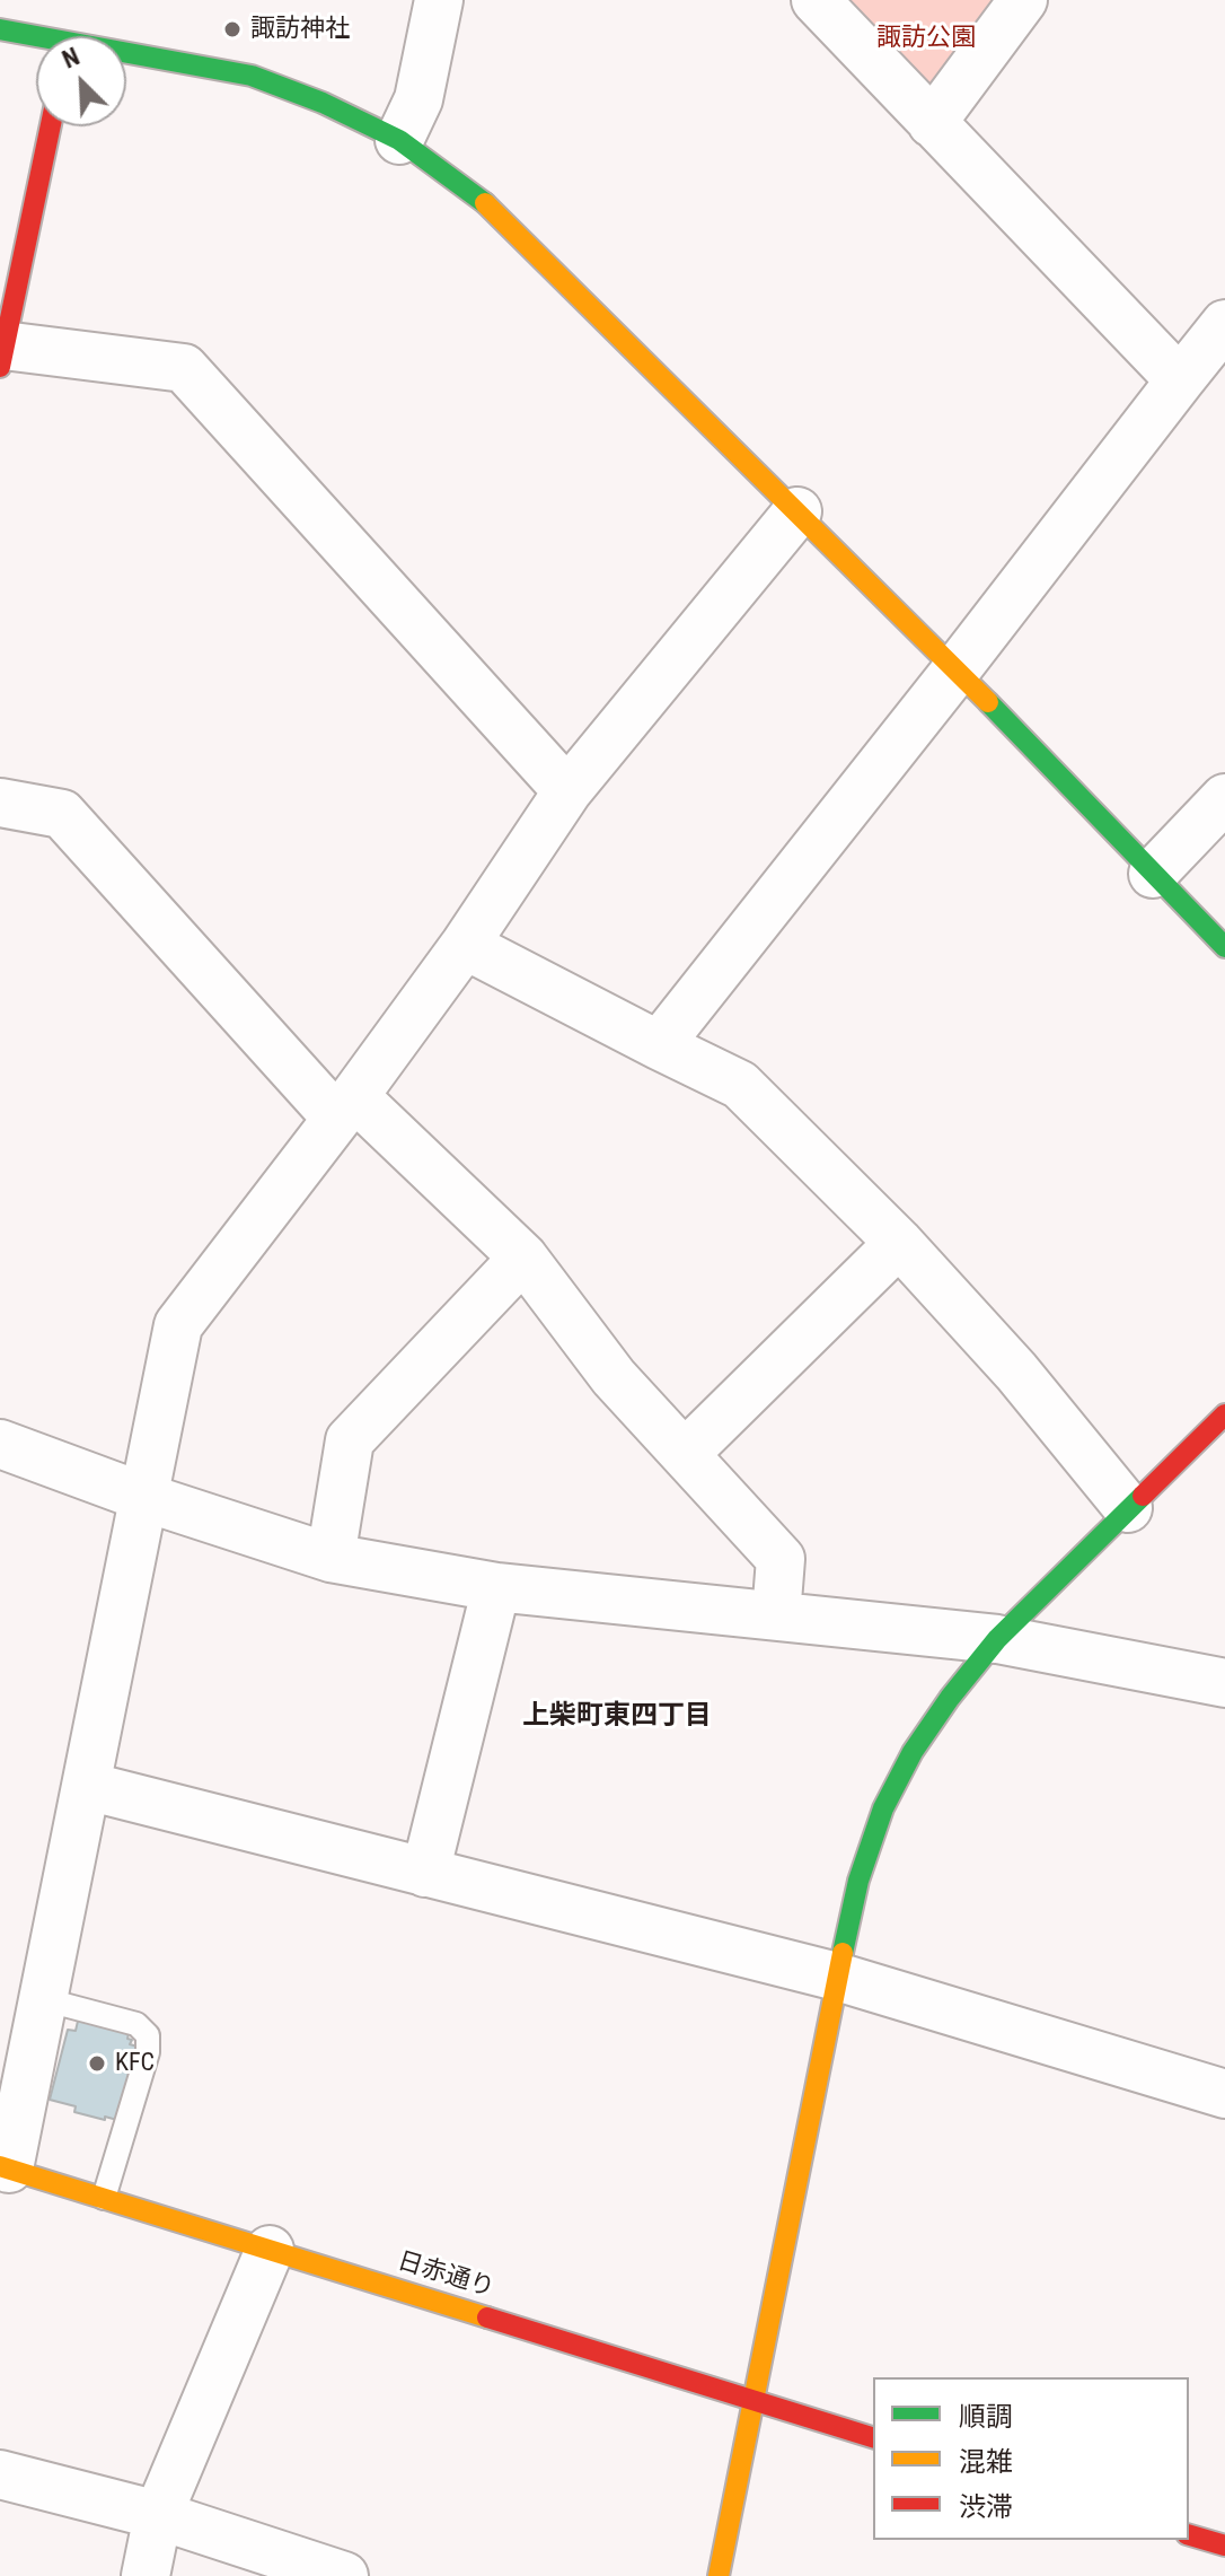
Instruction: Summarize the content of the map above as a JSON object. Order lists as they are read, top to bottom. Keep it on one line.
{"streets":{"street":["日赤通り"]},"districts":["上柴町東四丁目"],"parks":["諏訪公園"],"places":["諏訪神社","KFC"],"legend":["順調","混雑","渋滞"],"north":"top left"}
